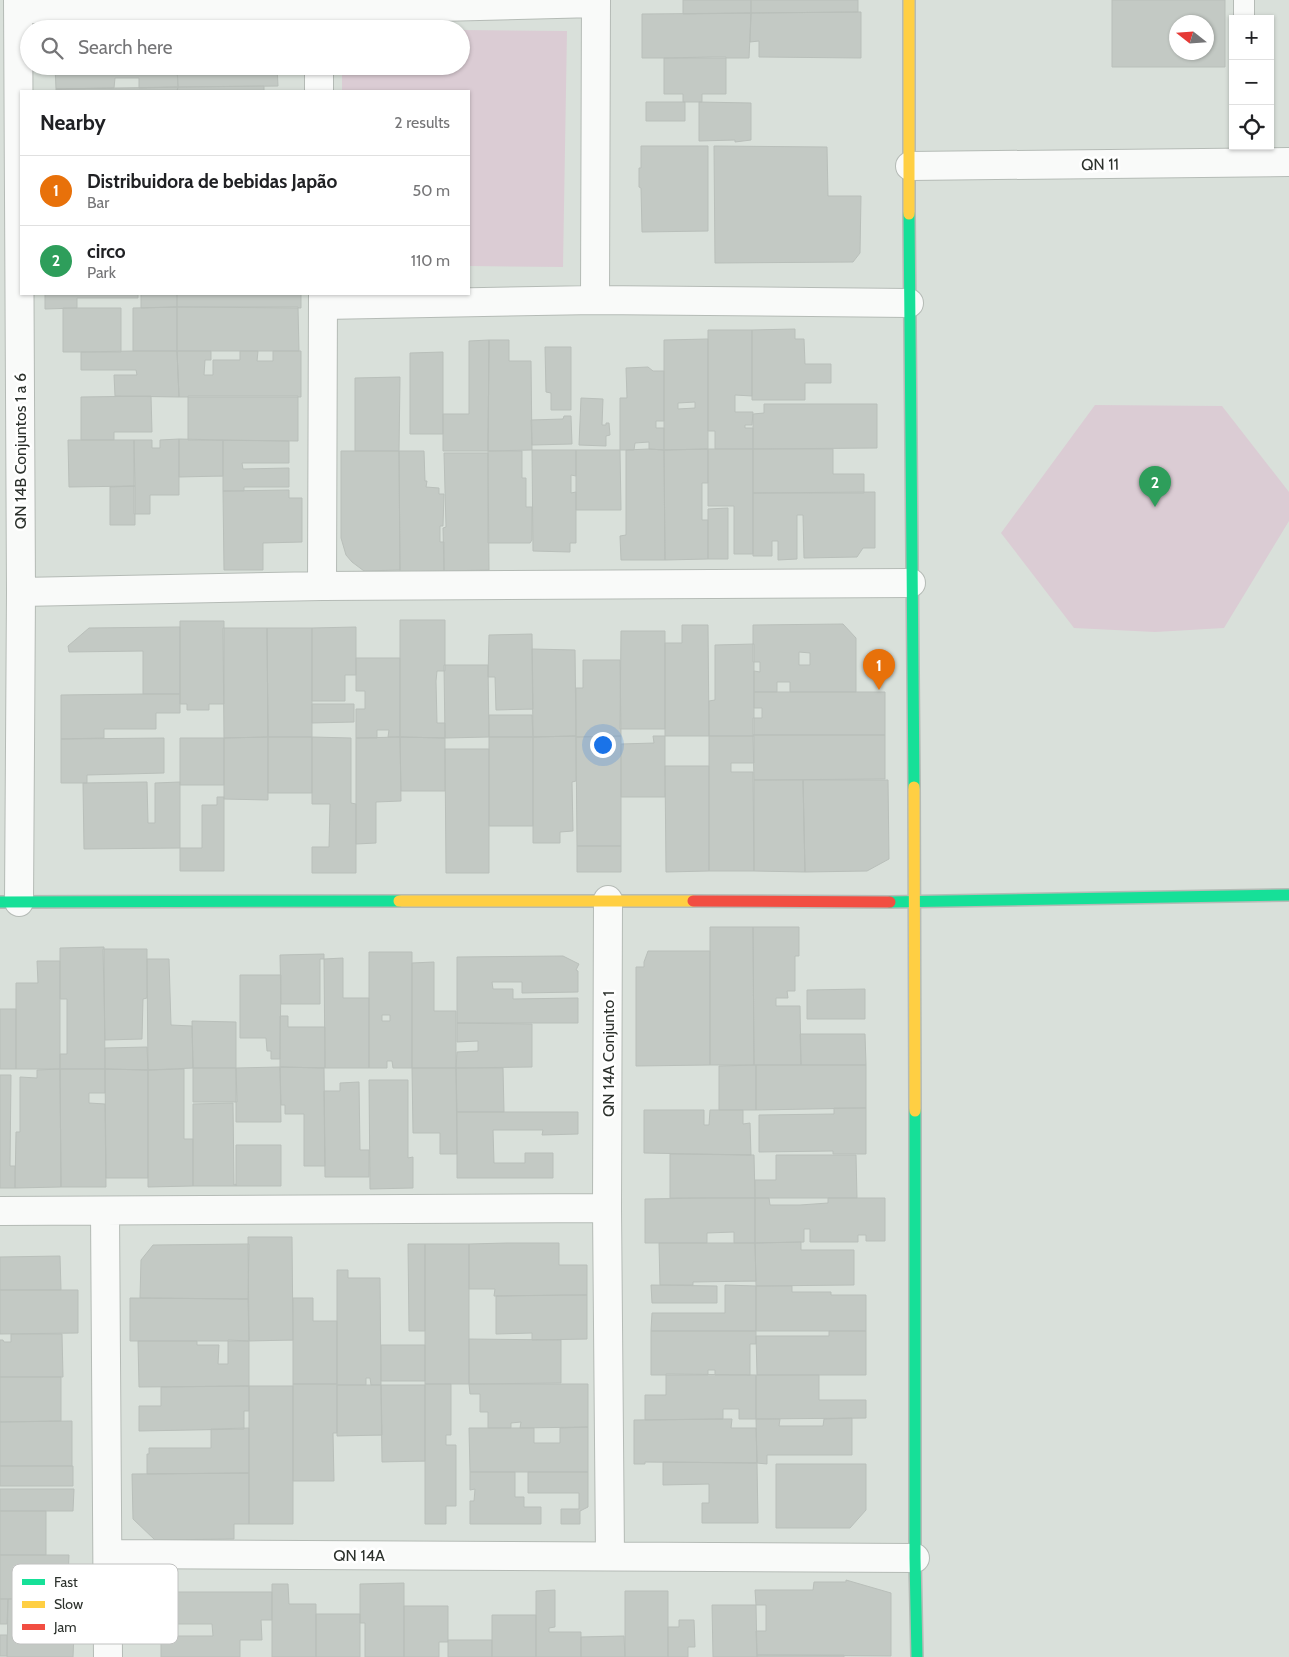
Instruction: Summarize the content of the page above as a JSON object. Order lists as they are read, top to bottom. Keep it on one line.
{"streets":{"street":["QN 11","QN 14B Conjuntos 1 a 6","QN 14A Conjunto 1","QN 14A"]},"crossings":[["QN 14A Conjunto 1","QN 14A"]],"legend":["Fast","Slow","Jam"],"north":"left","page":{"map_buttons":["+","−"],"search":"Search here","heading":["Nearby","2 results"],"list":[{"mark":"1","name":"Distribuidora de bebidas Japão","note":"Bar","value":"50 m"},{"mark":"2","name":"circo","note":"Park","value":"110 m"}],"pins":["2","1"]}}
